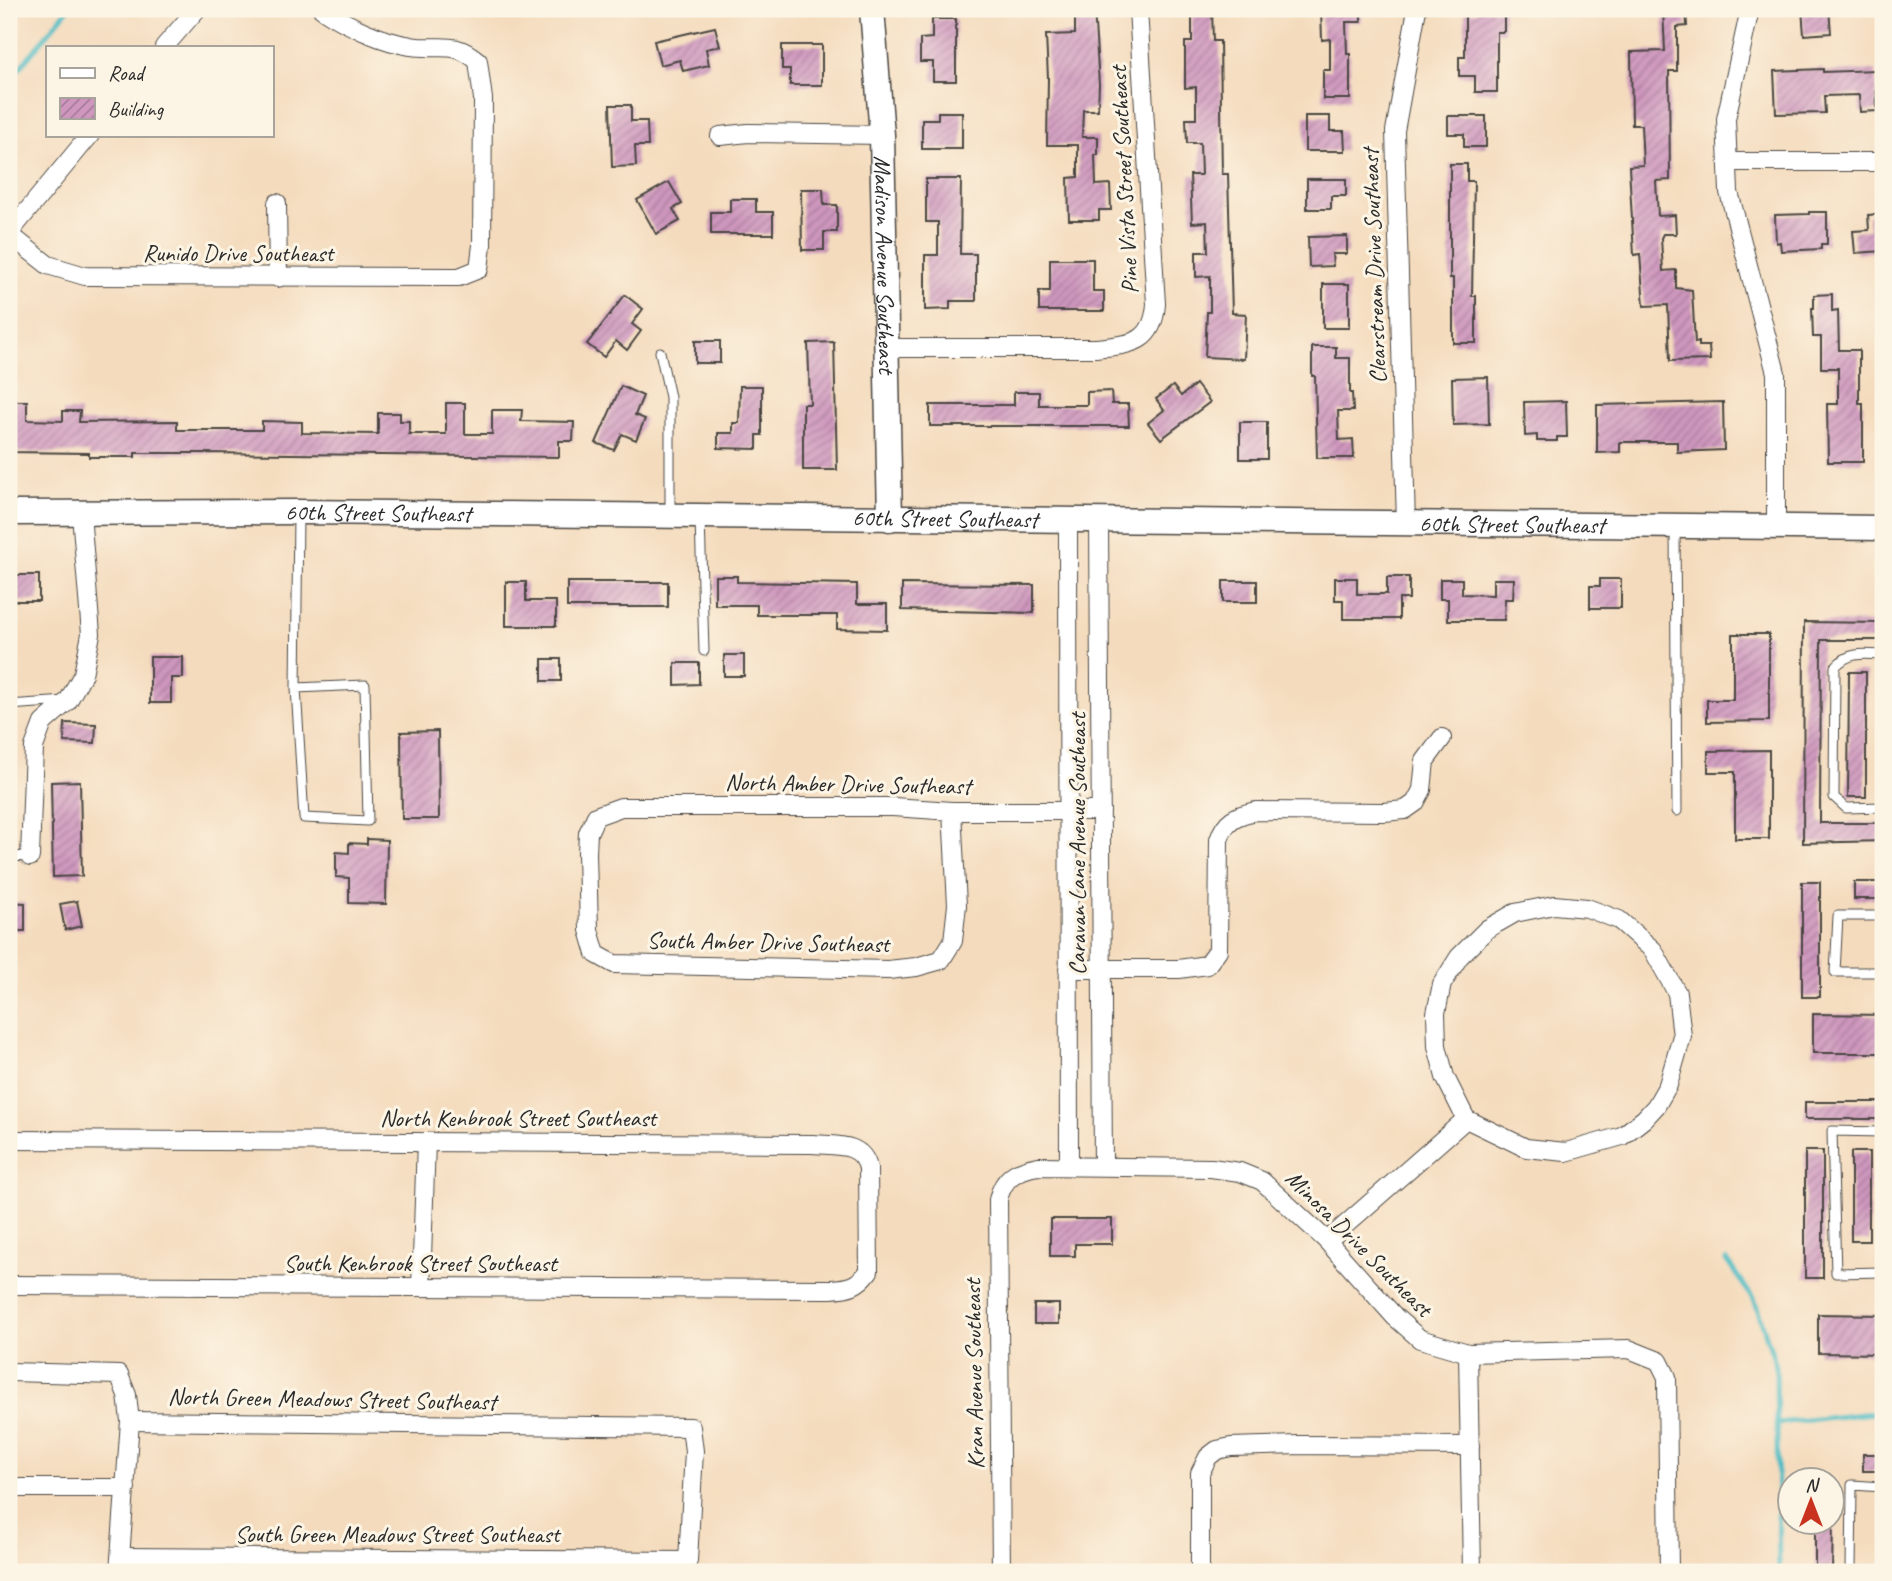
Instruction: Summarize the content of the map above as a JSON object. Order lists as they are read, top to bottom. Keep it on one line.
{"streets":{"main road":["Madison Avenue Southeast","60th Street Southeast"],"street":["Pine Vista Street Southeast","Runido Drive Southeast","Clearstream Drive Southeast","North Amber Drive Southeast","Caravan Lane Avenue Southeast","South Amber Drive Southeast","North Kenbrook Street Southeast","Minosa Drive Southeast","South Kenbrook Street Southeast","Kran Avenue Southeast","North Green Meadows Street Southeast","South Green Meadows Street Southeast"]},"crossings":[["Pine Vista Street Southeast","Madison Avenue Southeast"],["Madison Avenue Southeast","60th Street Southeast"],["Clearstream Drive Southeast","60th Street Southeast"],["60th Street Southeast","Caravan Lane Avenue Southeast"],["North Amber Drive Southeast","Caravan Lane Avenue Southeast"],["North Amber Drive Southeast","South Amber Drive Southeast"],["Caravan Lane Avenue Southeast","Minosa Drive Southeast"],["North Kenbrook Street Southeast","South Kenbrook Street Southeast"],["Minosa Drive Southeast","Kran Avenue Southeast"],["North Green Meadows Street Southeast","South Green Meadows Street Southeast"]],"legend":["Road","Building"],"north":"top"}
